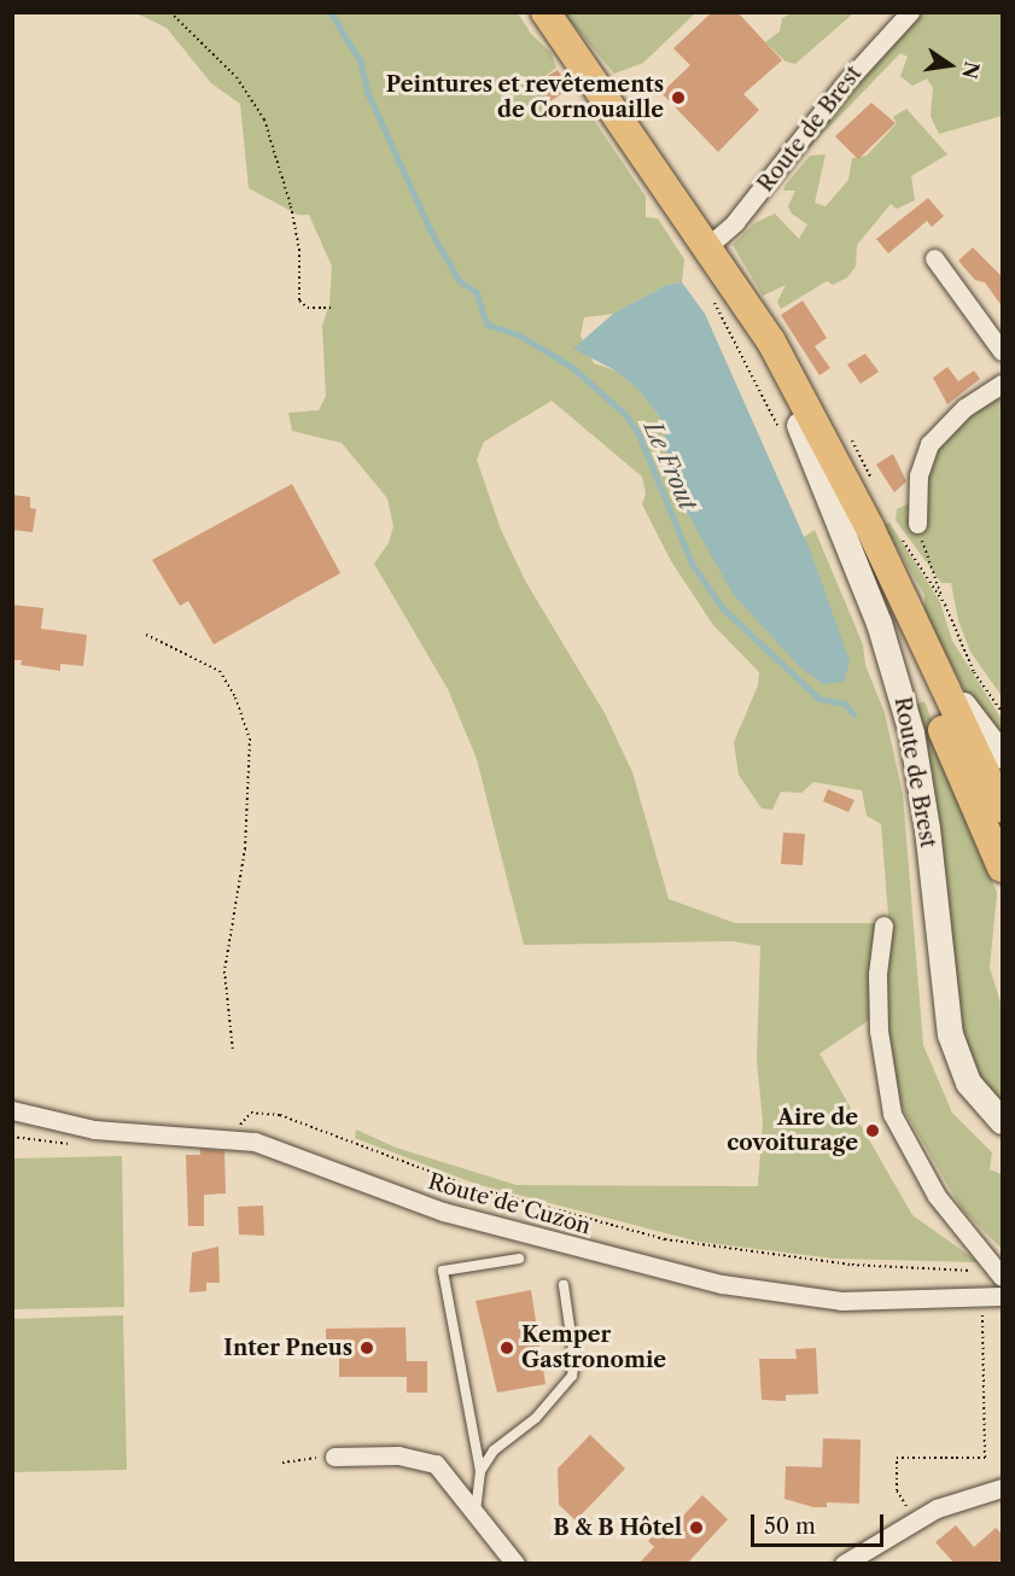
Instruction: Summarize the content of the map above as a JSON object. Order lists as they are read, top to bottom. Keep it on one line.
{"streets":{"main road":["Route de Brest"],"street":["Route de Cuzon"]},"water":["Le Frout"],"places":["Peintures et revêtements de Cornouaille","Aire de covoiturage","Inter Pneus","Kemper Gastronomie","B & B Hôtel"],"scale_bar":"50 m","north":"right"}
